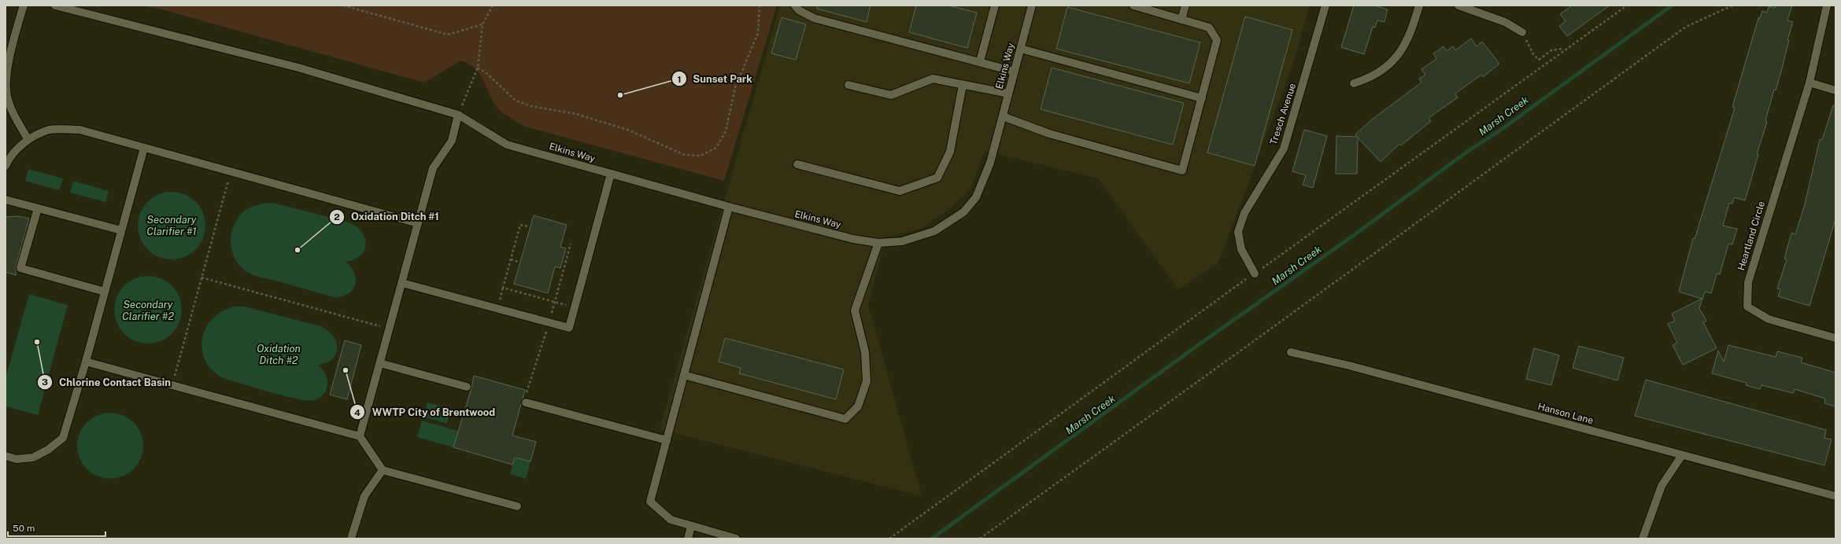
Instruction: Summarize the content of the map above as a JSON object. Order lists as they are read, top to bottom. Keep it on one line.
{"streets":{"street":["Elkins Way","Tresch Avenue","Heartland Circle","Hanson Lane"]},"water":["Marsh Creek","Secondary Clarifier #1","Secondary Clarifier #2","Oxidation Ditch #2"],"places":["Sunset Park","Oxidation Ditch #1","Chlorine Contact Basin","WWTP City of Brentwood"],"scale_bar":"50 m"}
